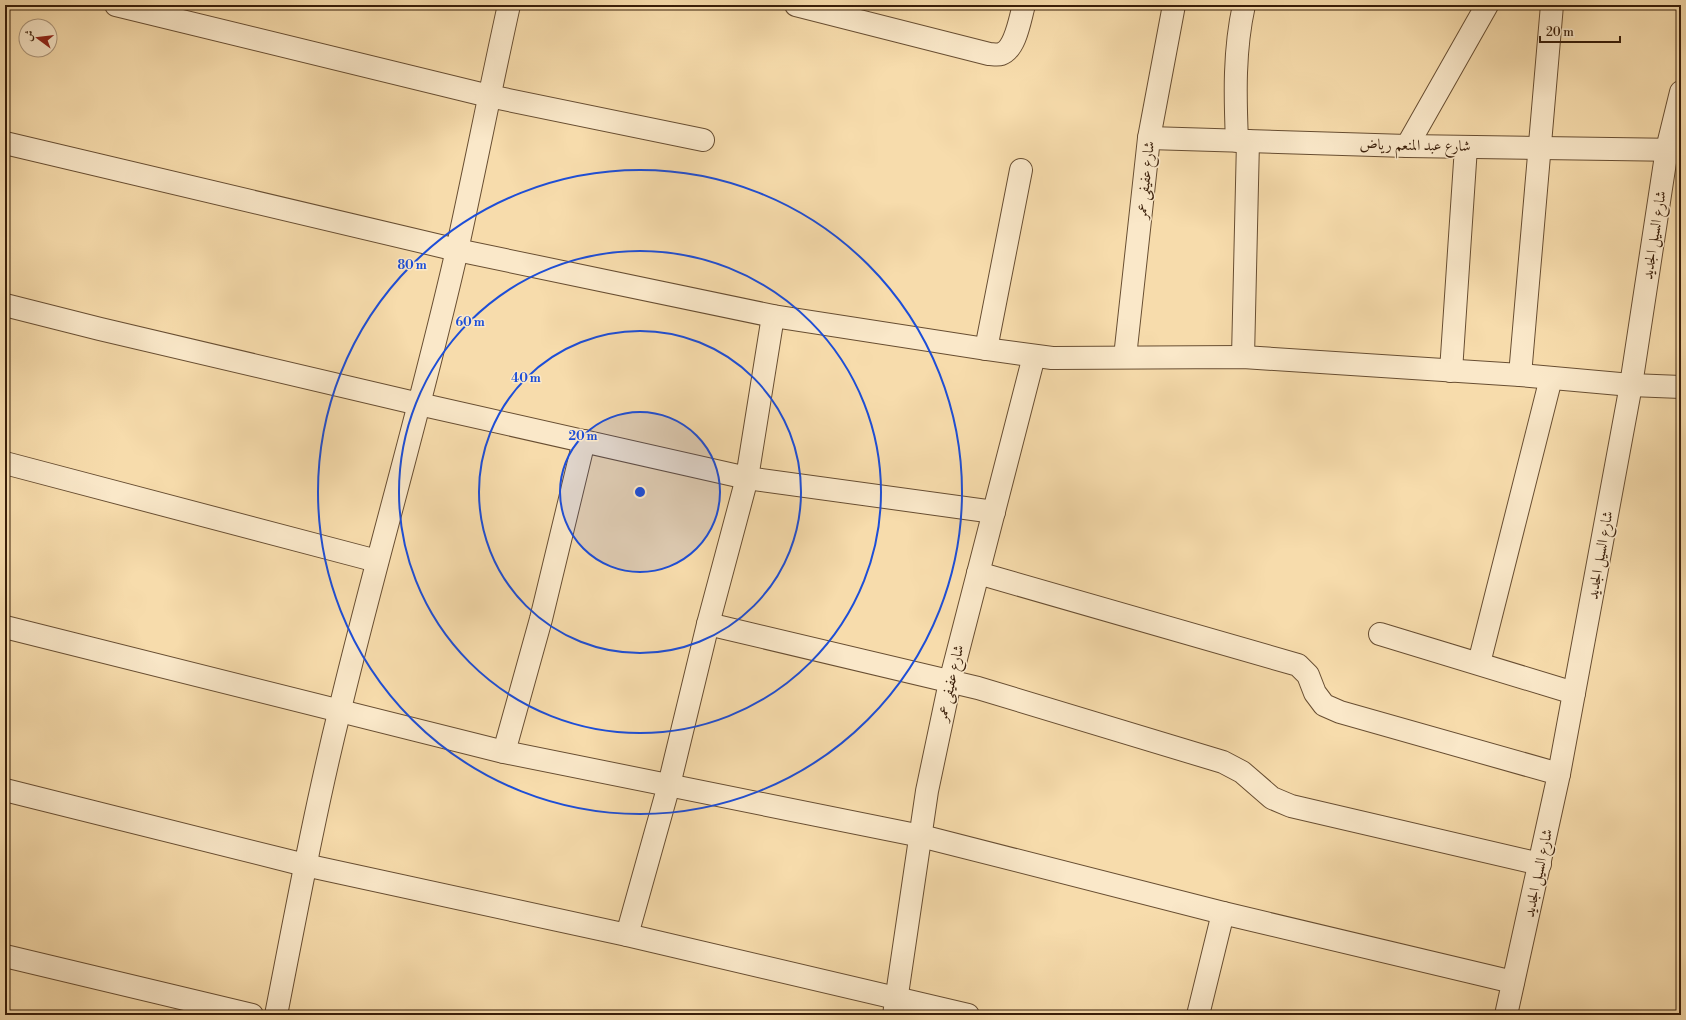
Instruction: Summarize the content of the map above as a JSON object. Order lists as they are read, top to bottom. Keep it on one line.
{"streets":{"street":["شارع عبد المنعم رياض","شارع عفيفى عمر","شارع السيل الجديد"]},"crossings":[["شارع عبد المنعم رياض","شارع عفيفى عمر"],["شارع عبد المنعم رياض","شارع السيل الجديد"]],"scale_bar":"20 m","north":"left","rings":["80 m","60 m","40 m","20 m"]}
